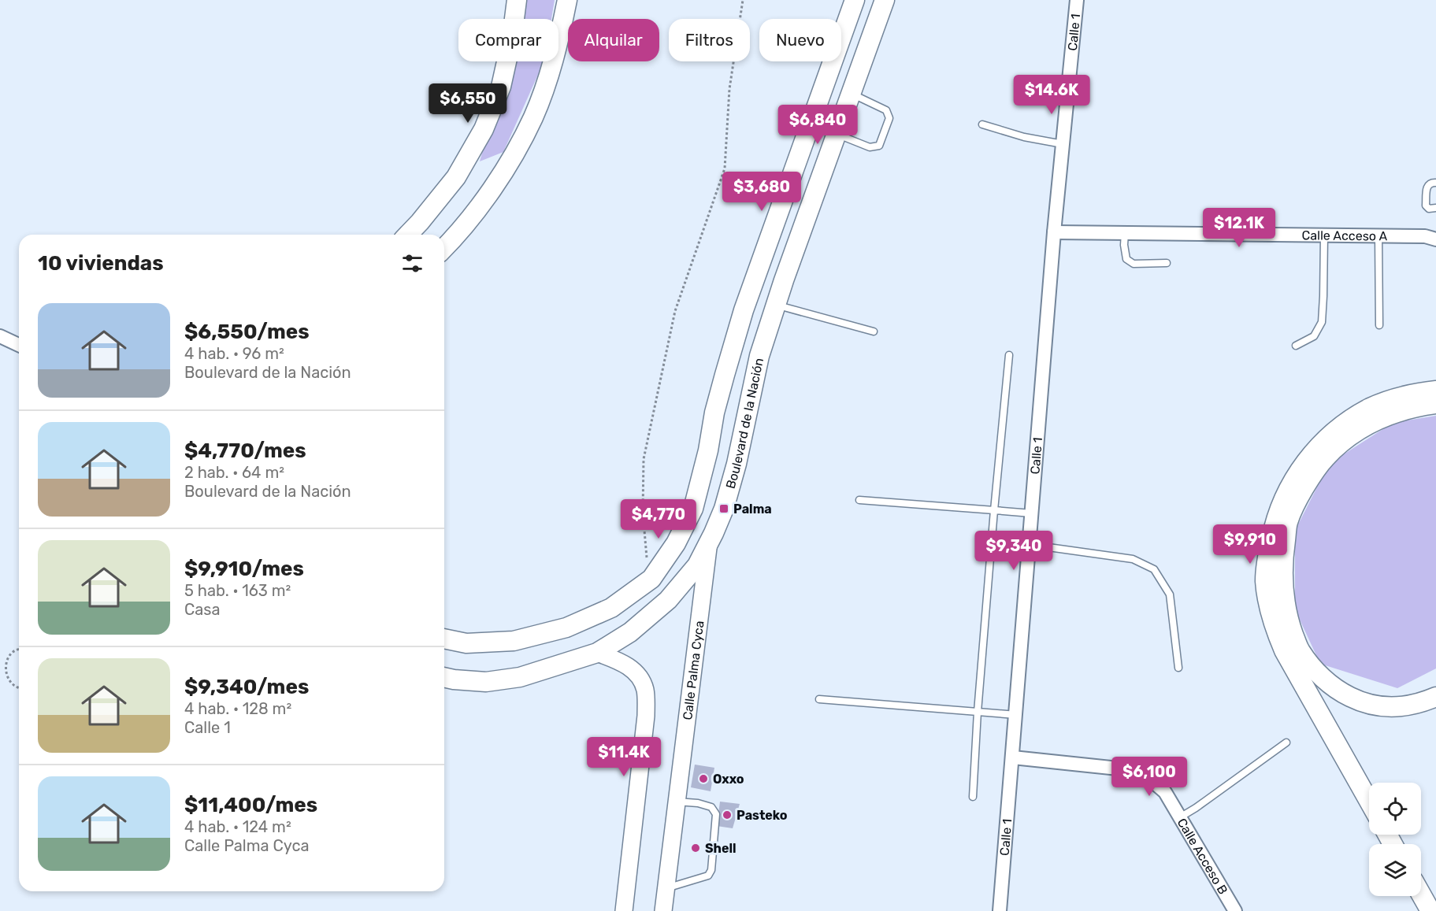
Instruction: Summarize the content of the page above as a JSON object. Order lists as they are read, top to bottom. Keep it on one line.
{"streets":{"main road":["Boulevard de la Nación"],"street":["Calle 1","Calle Acceso A","Calle Palma Cyca","Calle Acceso B"]},"crossings":[["Calle 1","Calle Acceso A"],["Calle 1","Calle Acceso B"],["Boulevard de la Nación","Calle Palma Cyca"]],"places":{"transit":["Palma"],"other":["Oxxo","Pasteko","Shell"]},"page":{"chip":["Comprar","Alquilar","Filtros","Nuevo"],"price":["$14.6K","$6,550","$6,840","$3,680","$12.1K","$4,770","$9,910","$9,340","$11.4K","$6,100"],"heading":"10 viviendas","list":[{"name":"$6,550/mes","note":"4 hab. · 96 m² · Boulevard de la Nación"},{"name":"$4,770/mes","note":"2 hab. · 64 m² · Boulevard de la Nación"},{"name":"$9,910/mes","note":"5 hab. · 163 m² · Casa"},{"name":"$9,340/mes","note":"4 hab. · 128 m² · Calle 1"},{"name":"$11,400/mes","note":"4 hab. · 124 m² · Calle Palma Cyca"}]}}
